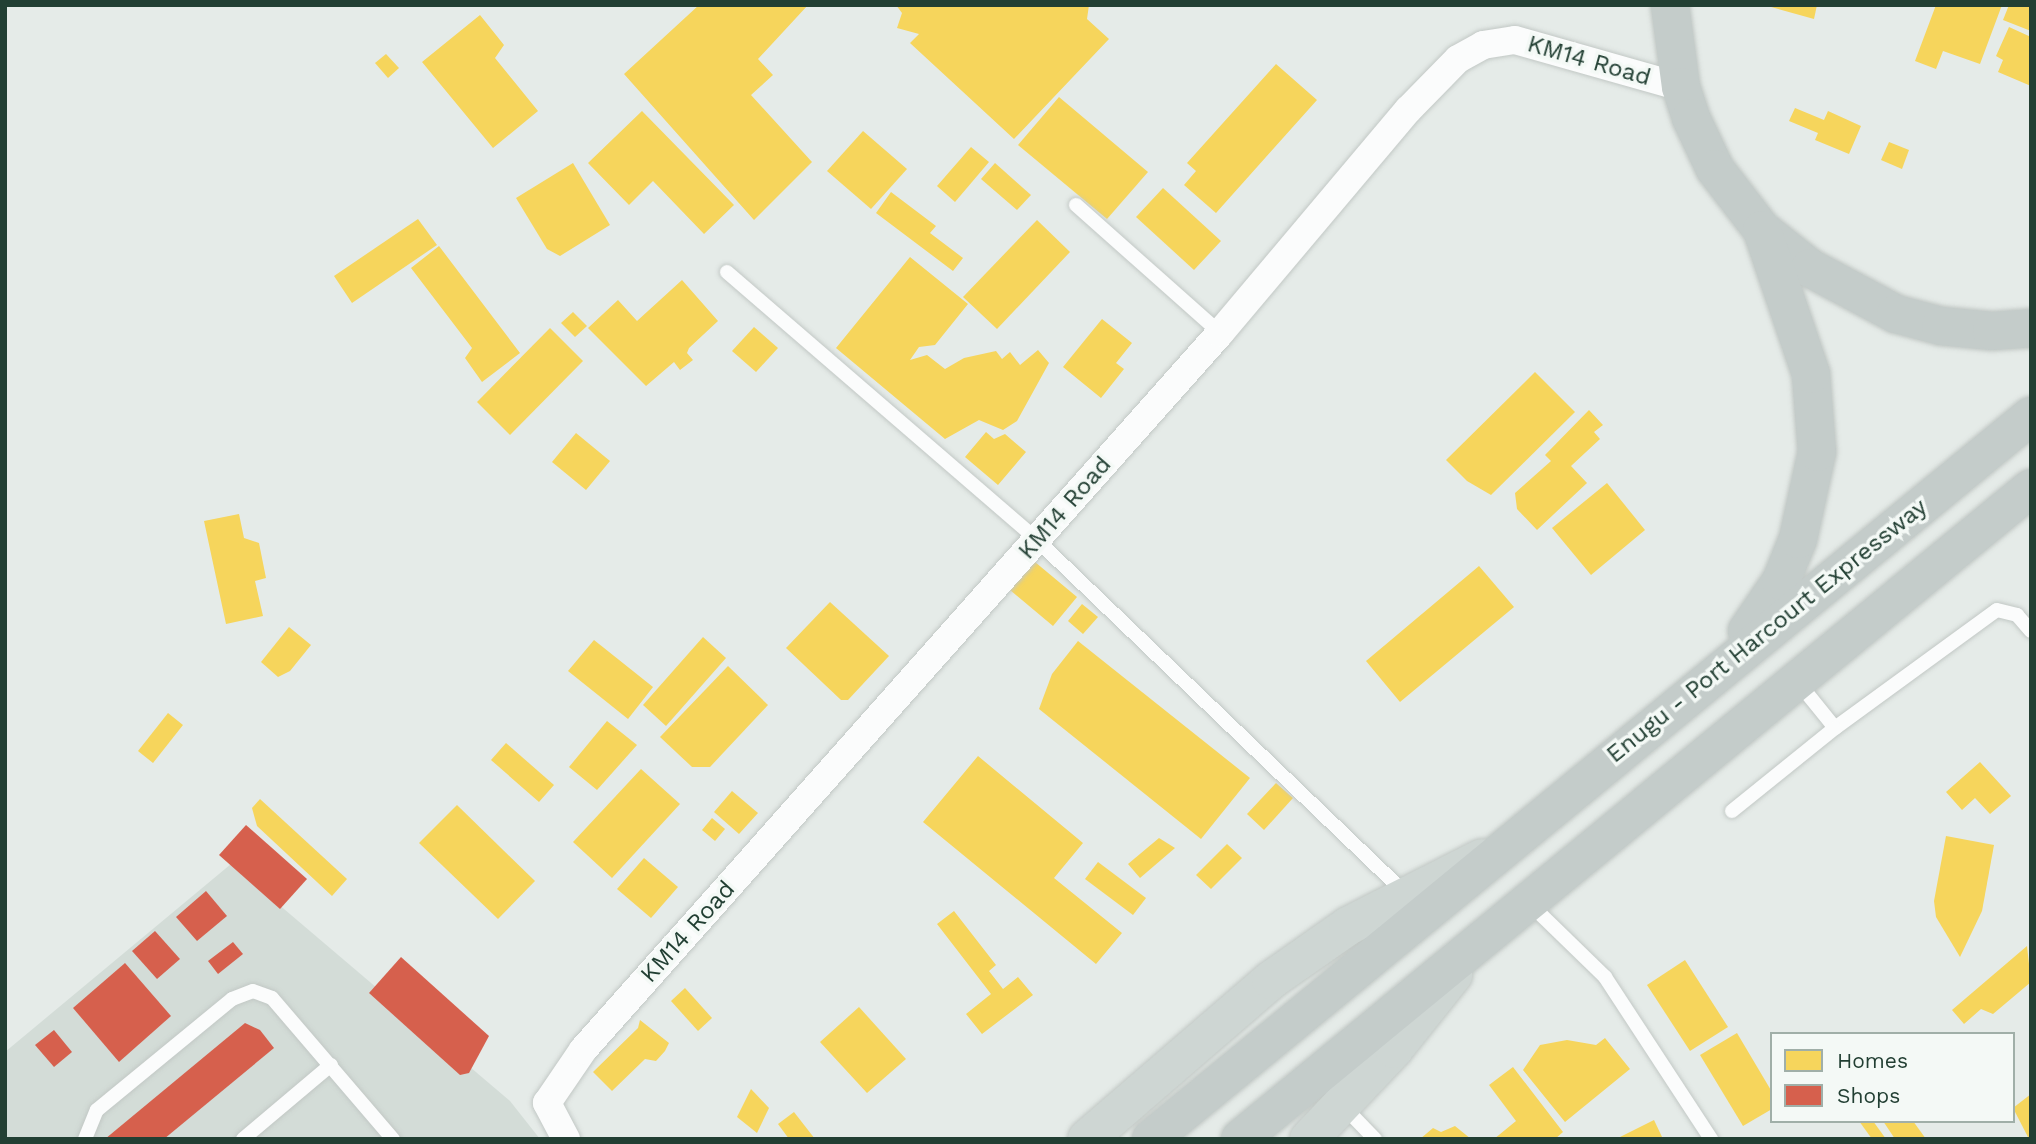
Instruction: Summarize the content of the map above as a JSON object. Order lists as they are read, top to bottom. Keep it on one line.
{"streets":{"highway":["Enugu - Port Harcourt Expressway"],"street":["KM14 Road"]},"legend":["Homes","Shops"]}
